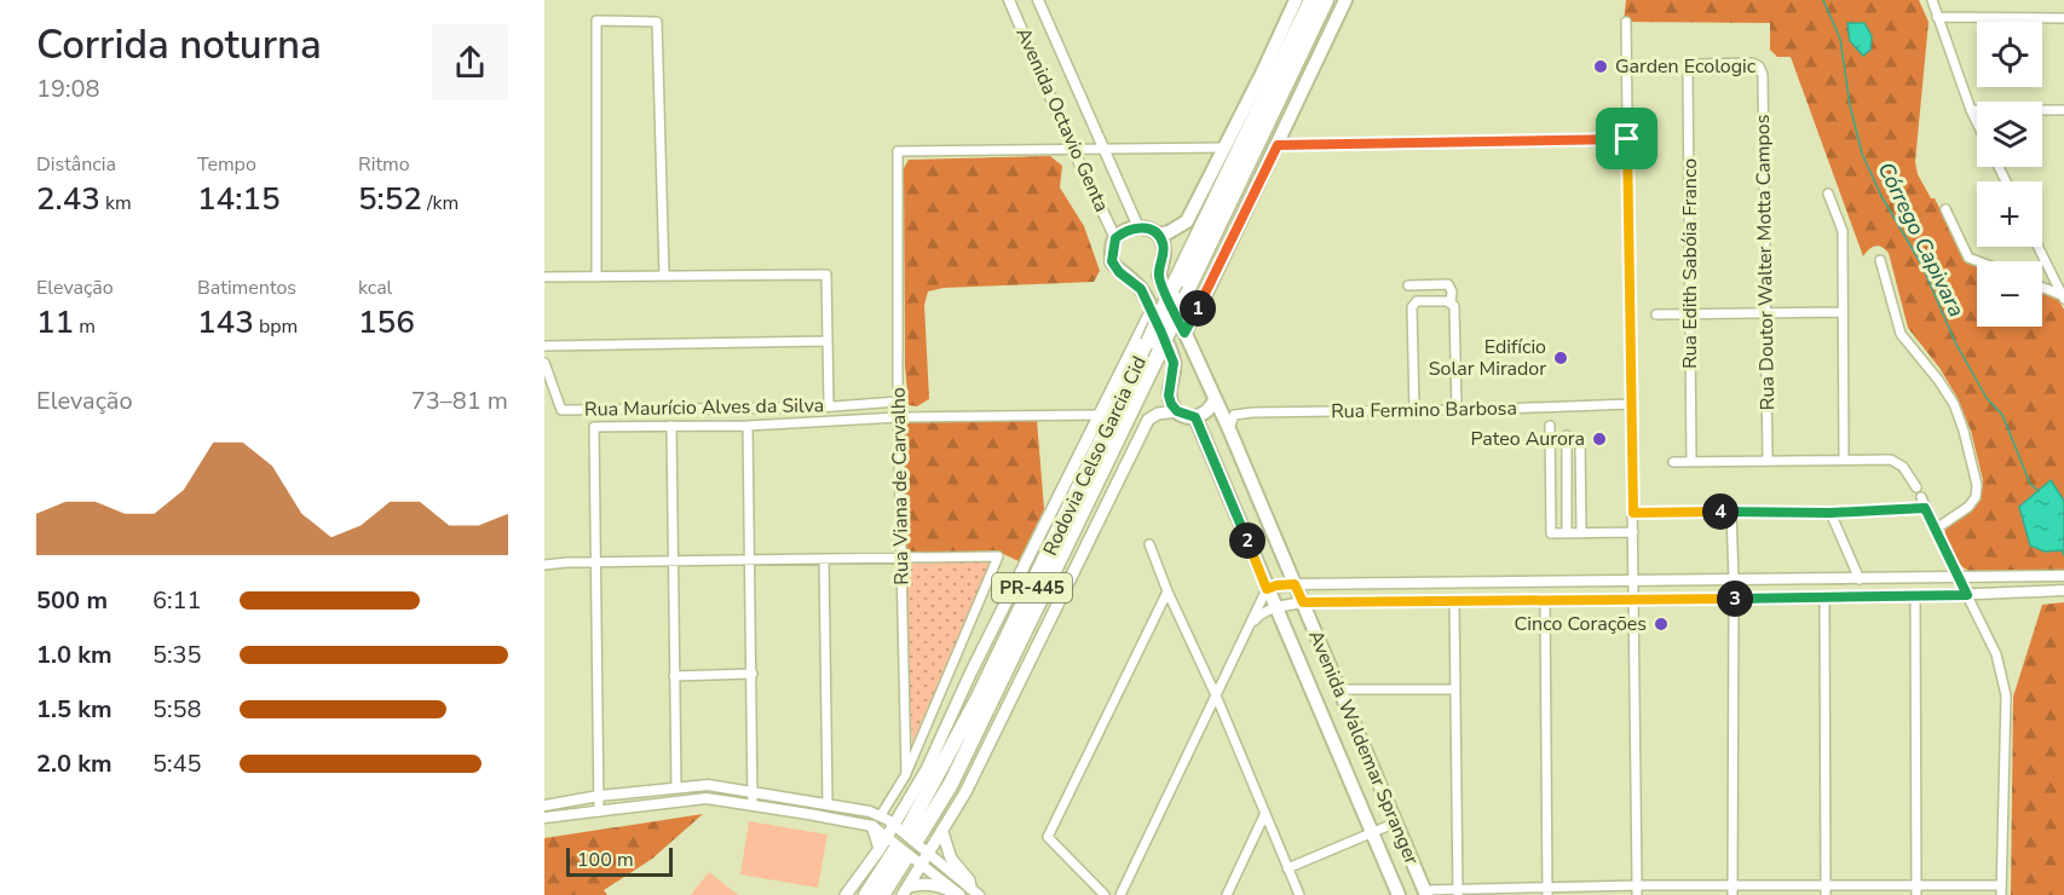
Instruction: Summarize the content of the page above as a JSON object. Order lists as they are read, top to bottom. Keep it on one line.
{"streets":{"highway":["Rodovia Celso Garcia Cid","PR-445"],"main road":["Avenida Waldemar Spranger"],"street":["Avenida Octavio Genta","Rua Doutor Walter Motta Campos","Rua Edith Sabóia Franco","Rua Maurício Alves da Silva","Rua Fermino Barbosa","Rua Viana de Carvalho"]},"crossings":[["Avenida Octavio Genta","Rua Viana de Carvalho"],["Rua Doutor Walter Motta Campos","Rua Edith Sabóia Franco"],["Rua Maurício Alves da Silva","Rua Viana de Carvalho"],["Rua Fermino Barbosa","Avenida Waldemar Spranger"]],"water":["Córrego Capivara"],"places":["Garden Ecologic","Edifício Solar Mirador","Pateo Aurora","Cinco Corações"],"scale_bar":"100 m","page":{"heading":["Corrida noturna","19:08"],"map_buttons":["+","−"],"stats":[["Distância","2.43 km"],["Tempo","14:15"],["Ritmo","5:52 /km"],["Elevação","11 m"],["Batimentos","143 bpm"],["kcal","156"]],"pins":["1","4","2","3"],"chart":["Elevação","73–81 m"],"list":[{"name":"500 m","note":"6:11"},{"name":"1.0 km","note":"5:35"},{"name":"1.5 km","note":"5:58"},{"name":"2.0 km","note":"5:45"}],"scale":"100 m"}}
